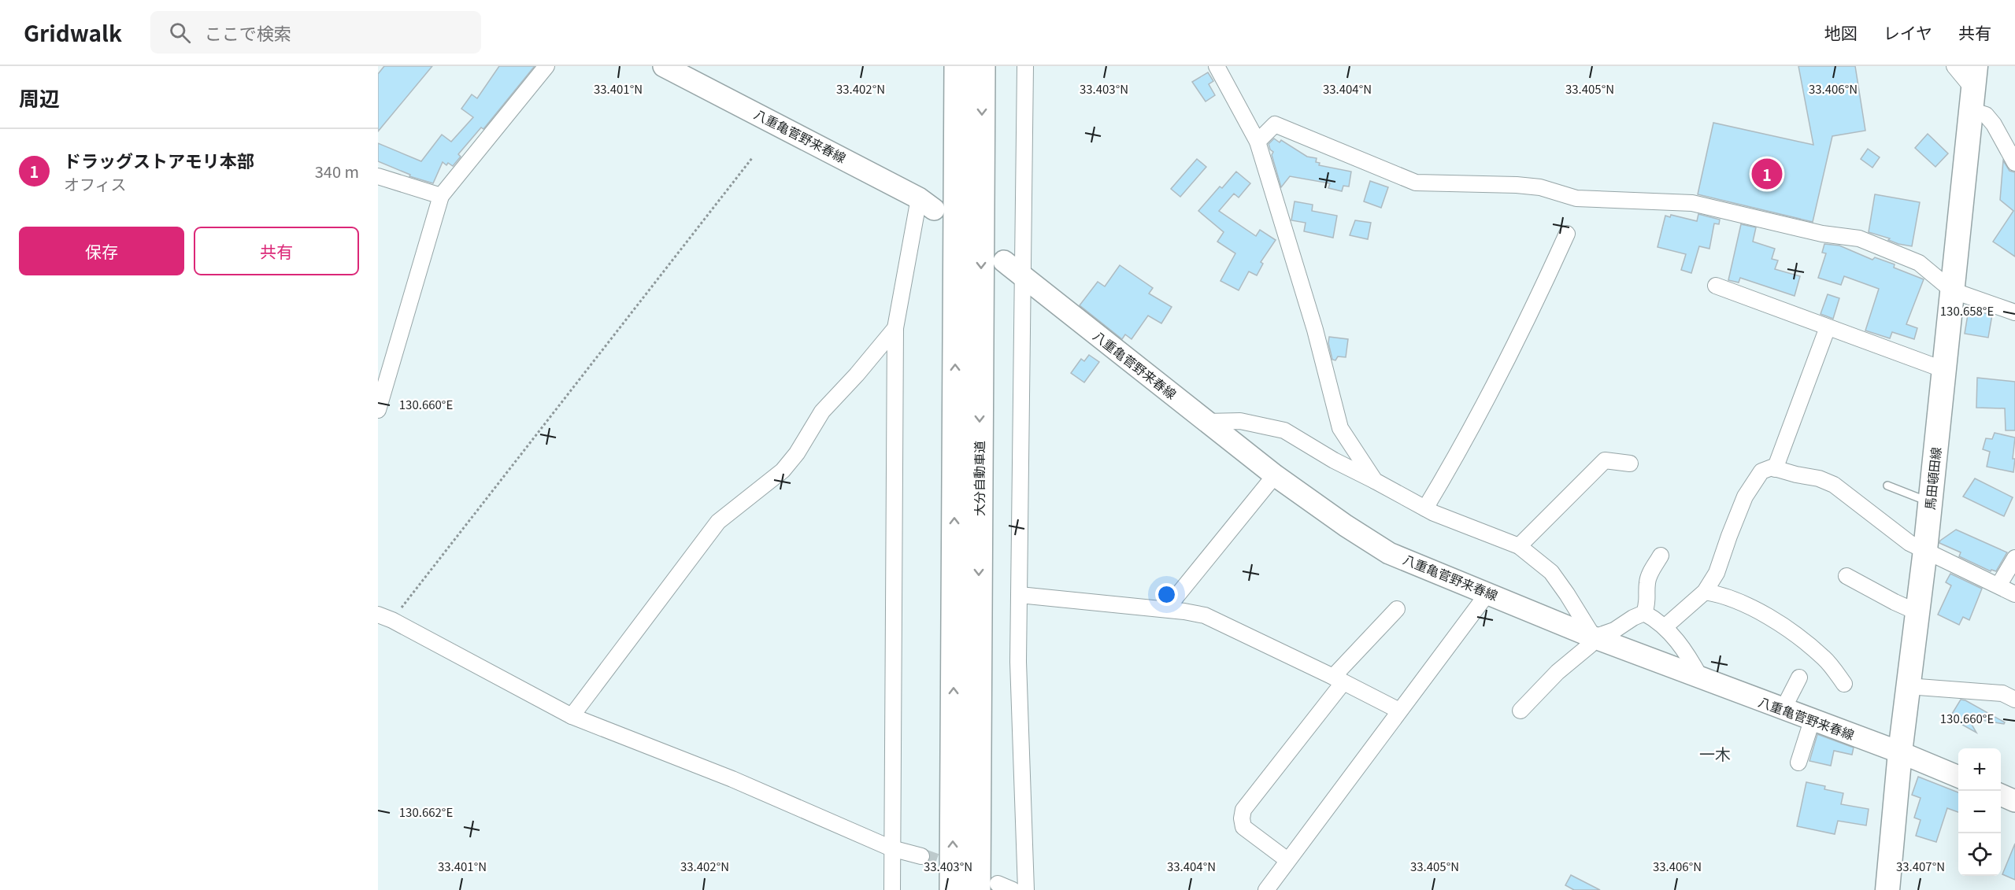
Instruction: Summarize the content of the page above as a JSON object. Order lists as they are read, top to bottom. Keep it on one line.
{"streets":{"highway":["大分自動車道"],"main road":["八重亀菅野来春線","馬田頓田線"]},"crossings":[["八重亀菅野来春線","馬田頓田線"]],"districts":["一木"],"page":{"header":"Gridwalk","search":"ここで検索","nav":["地図","レイヤ","共有"],"heading":"周辺","list":[{"mark":"1","name":"ドラッグストアモリ本部","note":"オフィス","value":"340 m"}],"pins":"1","buttons":["保存","共有"],"map_buttons":["+","−"]},"coordinates":["33.401°N","33.402°N","33.403°N","33.404°N","33.405°N","33.406°N","130.658°E","130.660°E","130.662°E","33.407°N"]}
